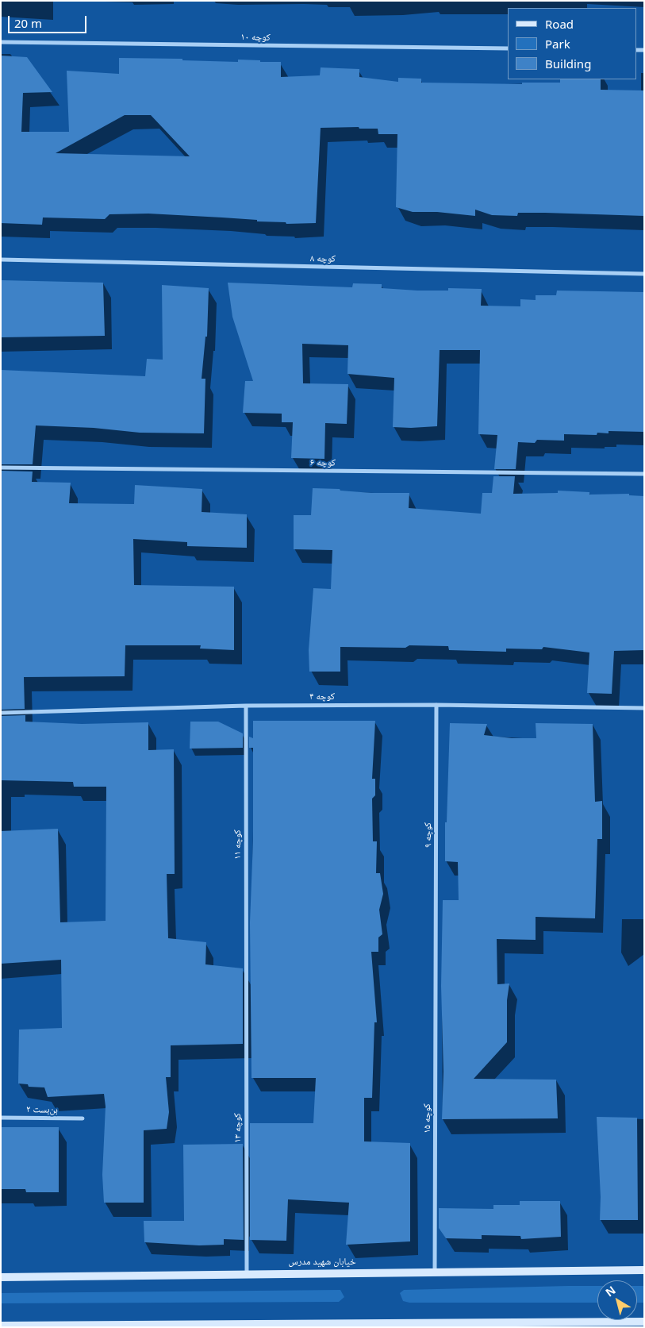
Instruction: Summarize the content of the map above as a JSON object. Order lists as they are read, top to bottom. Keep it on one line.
{"streets":{"main road":["خیابان شهید مدرس"],"street":["کوچه ۱۰","کوچه ۸","کوچه ۶","کوچه ۴","کوچه ۹","کوچه ۱۱","بن‌بست ۲","کوچه ۱۵","کوچه ۱۳"]},"crossings":[["کوچه ۴","کوچه ۹"],["کوچه ۴","کوچه ۱۱"],["کوچه ۹","کوچه ۱۵"],["کوچه ۱۱","کوچه ۱۳"],["کوچه ۱۵","خیابان شهید مدرس"],["کوچه ۱۳","خیابان شهید مدرس"]],"legend":["Road","Park","Building"],"scale_bar":"20 m","north":"top left"}
